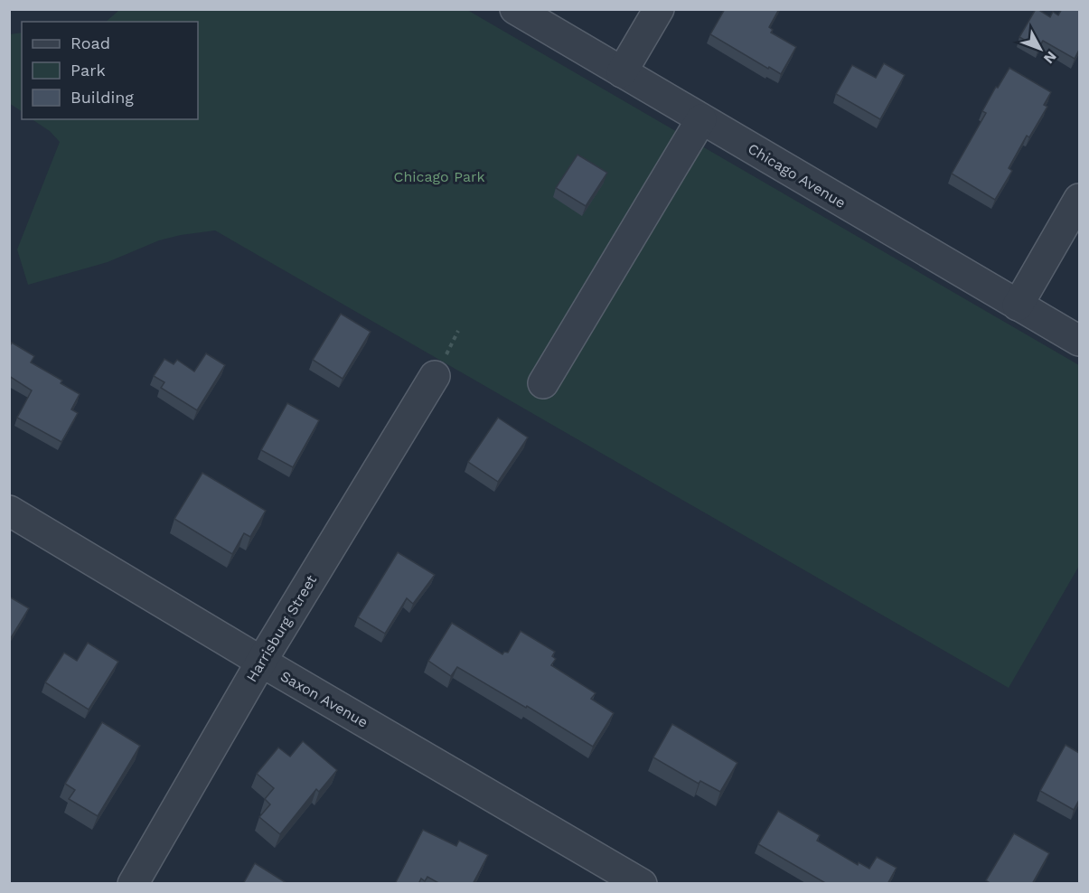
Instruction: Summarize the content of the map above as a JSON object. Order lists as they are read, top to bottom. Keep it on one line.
{"streets":{"street":["Chicago Avenue","Harrisburg Street","Saxon Avenue"]},"crossings":[["Harrisburg Street","Saxon Avenue"]],"parks":["Chicago Park"],"legend":["Road","Park","Building"],"north":"bottom right"}
